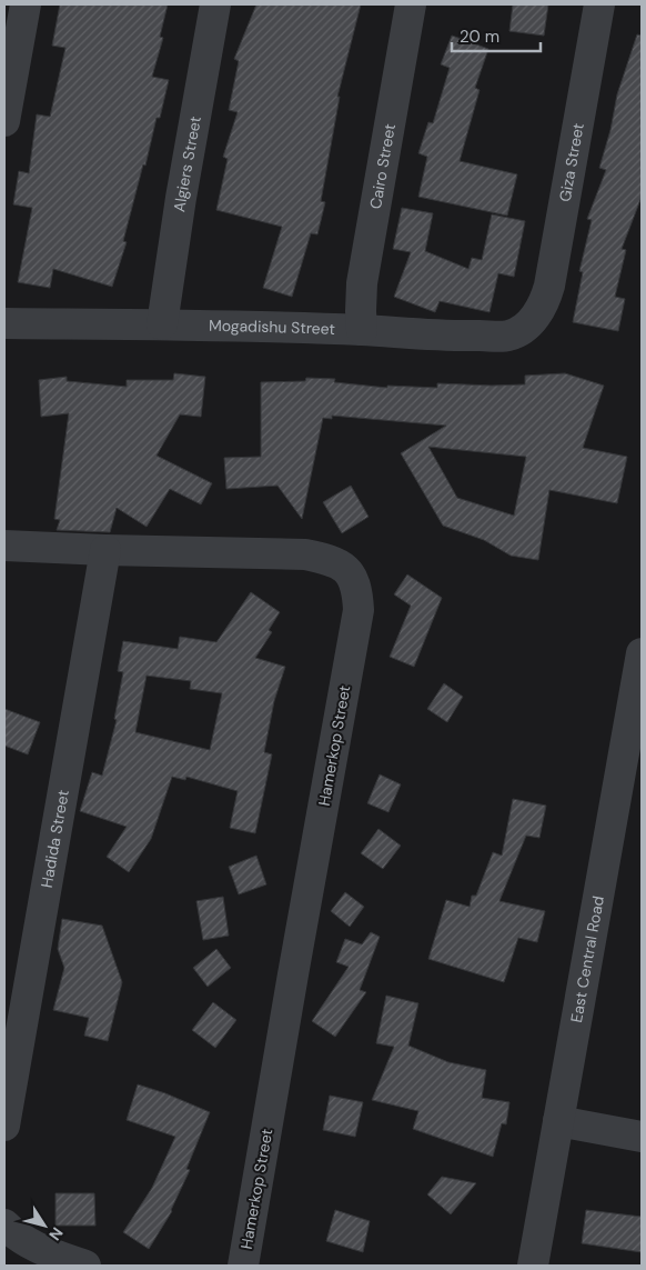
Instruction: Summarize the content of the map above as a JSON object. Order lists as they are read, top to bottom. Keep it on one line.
{"streets":{"street":["Giza Street","Algiers Street","Cairo Street","Mogadishu Street","Hamerkop Street","Hadida Street","East Central Road"]},"crossings":[["Giza Street","Mogadishu Street"],["Algiers Street","Mogadishu Street"],["Cairo Street","Mogadishu Street"],["Hamerkop Street","Hadida Street"]],"scale_bar":"20 m","north":"bottom right"}
